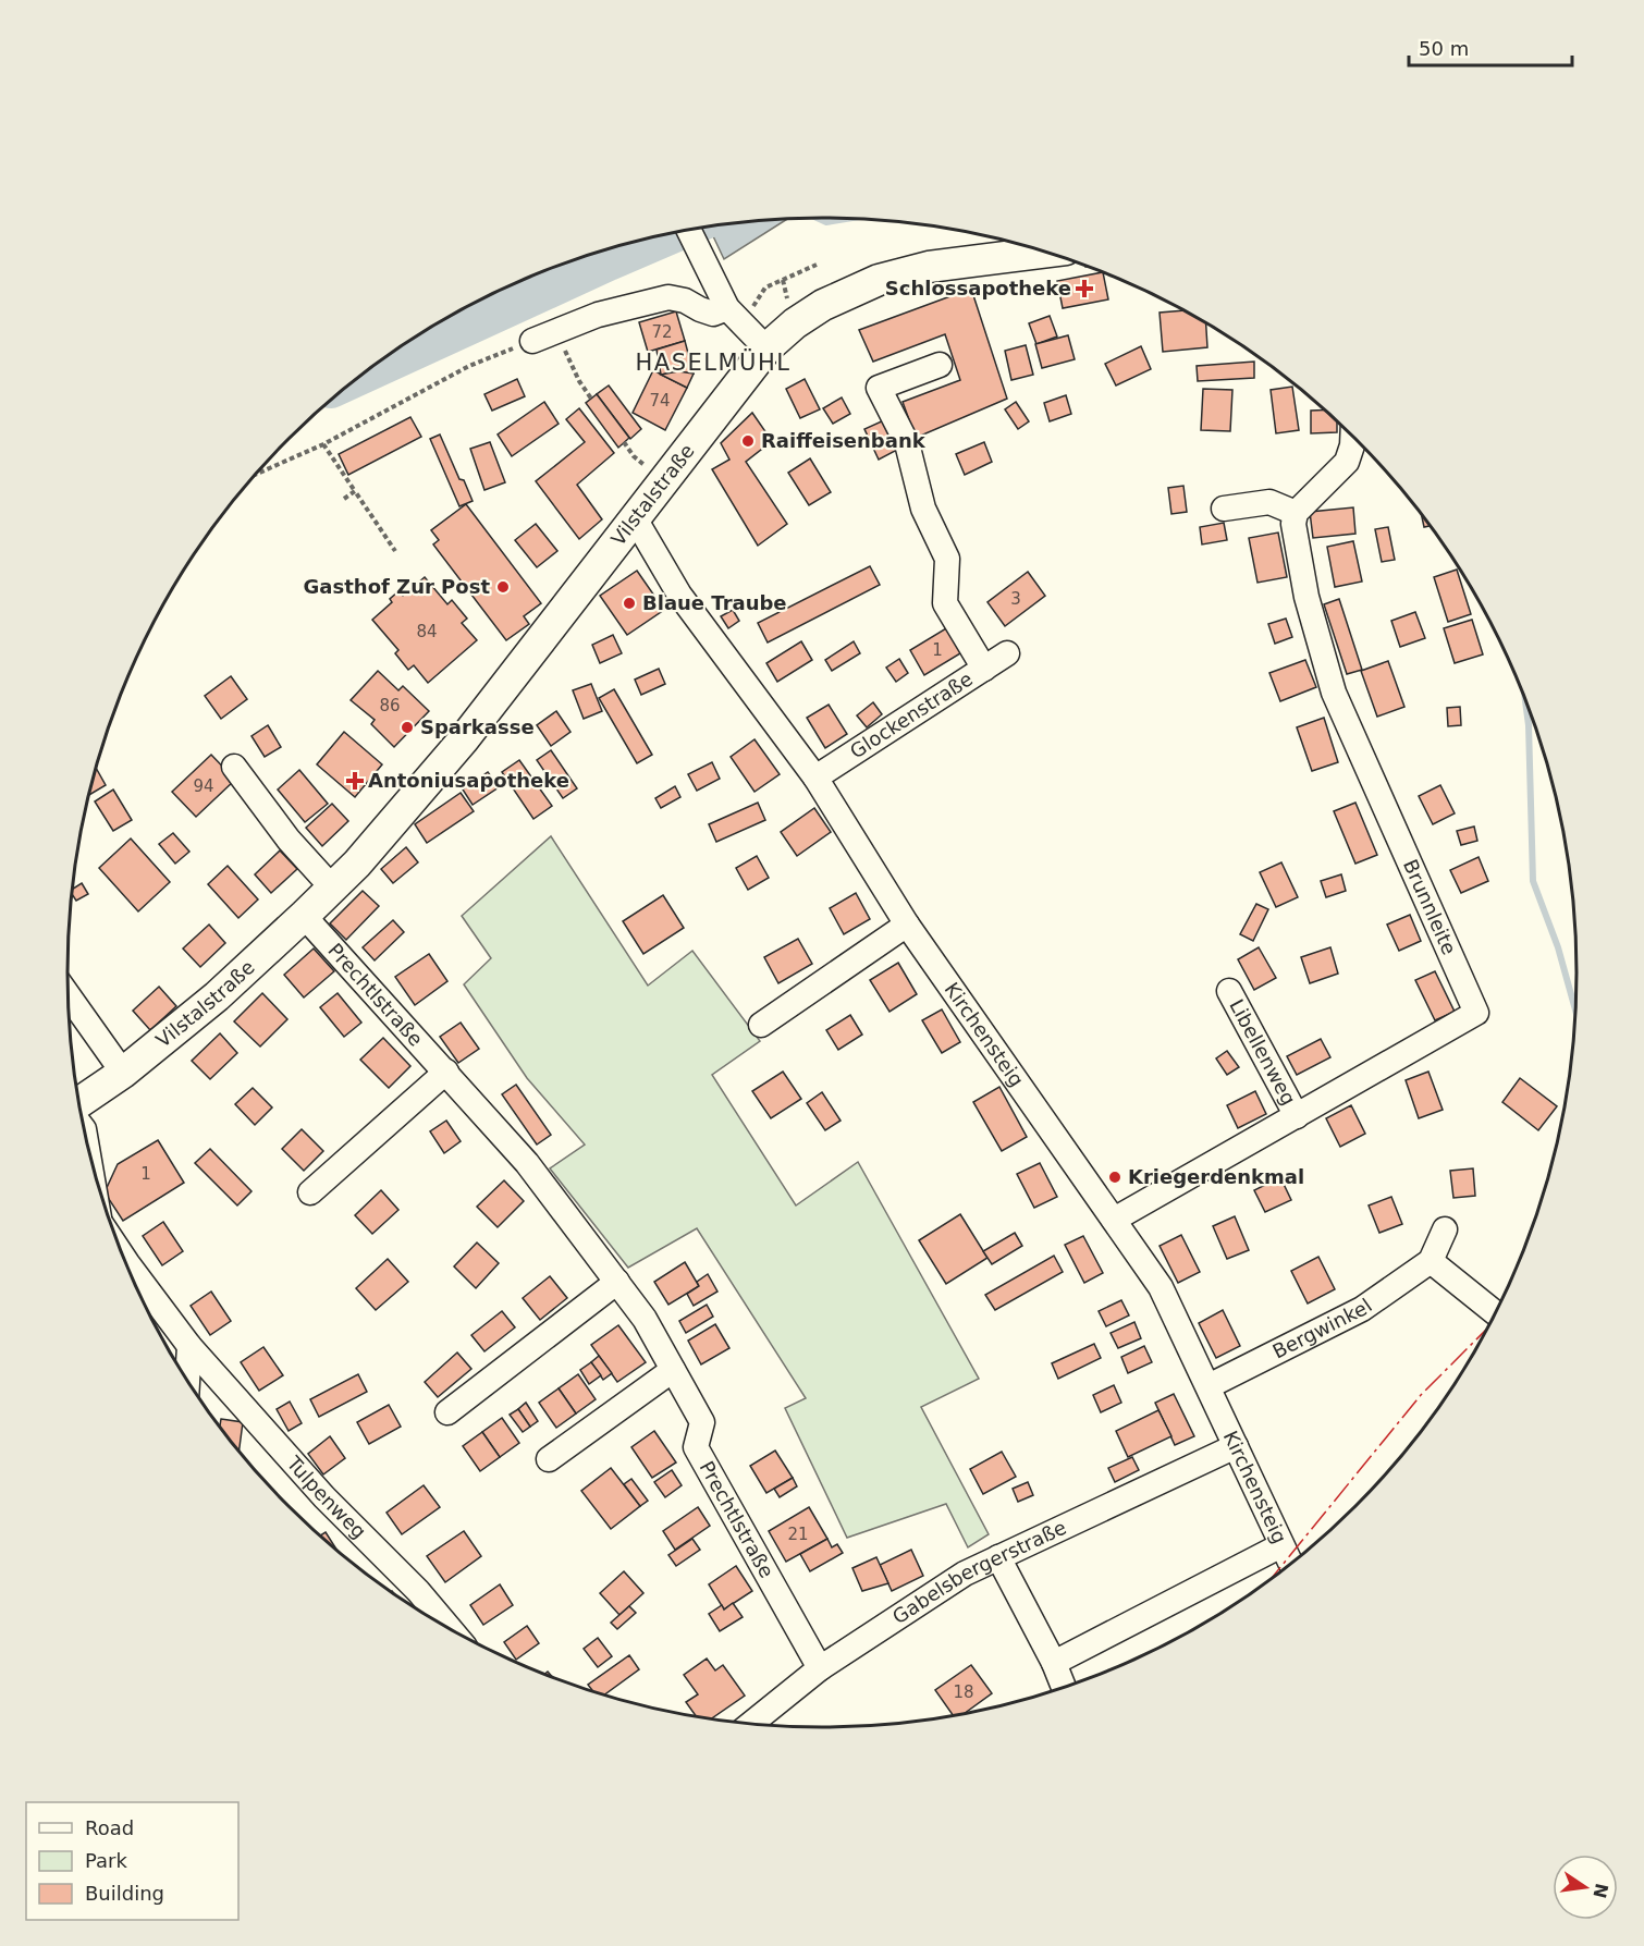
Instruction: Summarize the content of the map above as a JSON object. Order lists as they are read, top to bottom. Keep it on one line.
{"streets":{"main road":["Vilstalstraße"],"street":["Glockenstraße","Brunnleite","Prechtlstraße","Kirchensteig","Libellenweg","Bergwinkel","Tulpenweg","Gabelsbergerstraße"]},"crossings":[["Vilstalstraße","Prechtlstraße"],["Vilstalstraße","Kirchensteig"],["Glockenstraße","Kirchensteig"],["Brunnleite","Kirchensteig"],["Brunnleite","Libellenweg"],["Prechtlstraße","Gabelsbergerstraße"],["Kirchensteig","Bergwinkel"],["Kirchensteig","Gabelsbergerstraße"]],"districts":["HASELMÜHL"],"places":{"health":["Schlossapotheke","Antoniusapotheke"],"other":["Raiffeisenbank","Gasthof Zur Post","Blaue Traube","Sparkasse","Kriegerdenkmal"]},"house_numbers":["72","74","3","84","1","86","94","1","21","18"],"legend":["Road","Park","Building"],"scale_bar":"50 m","north":"right"}
